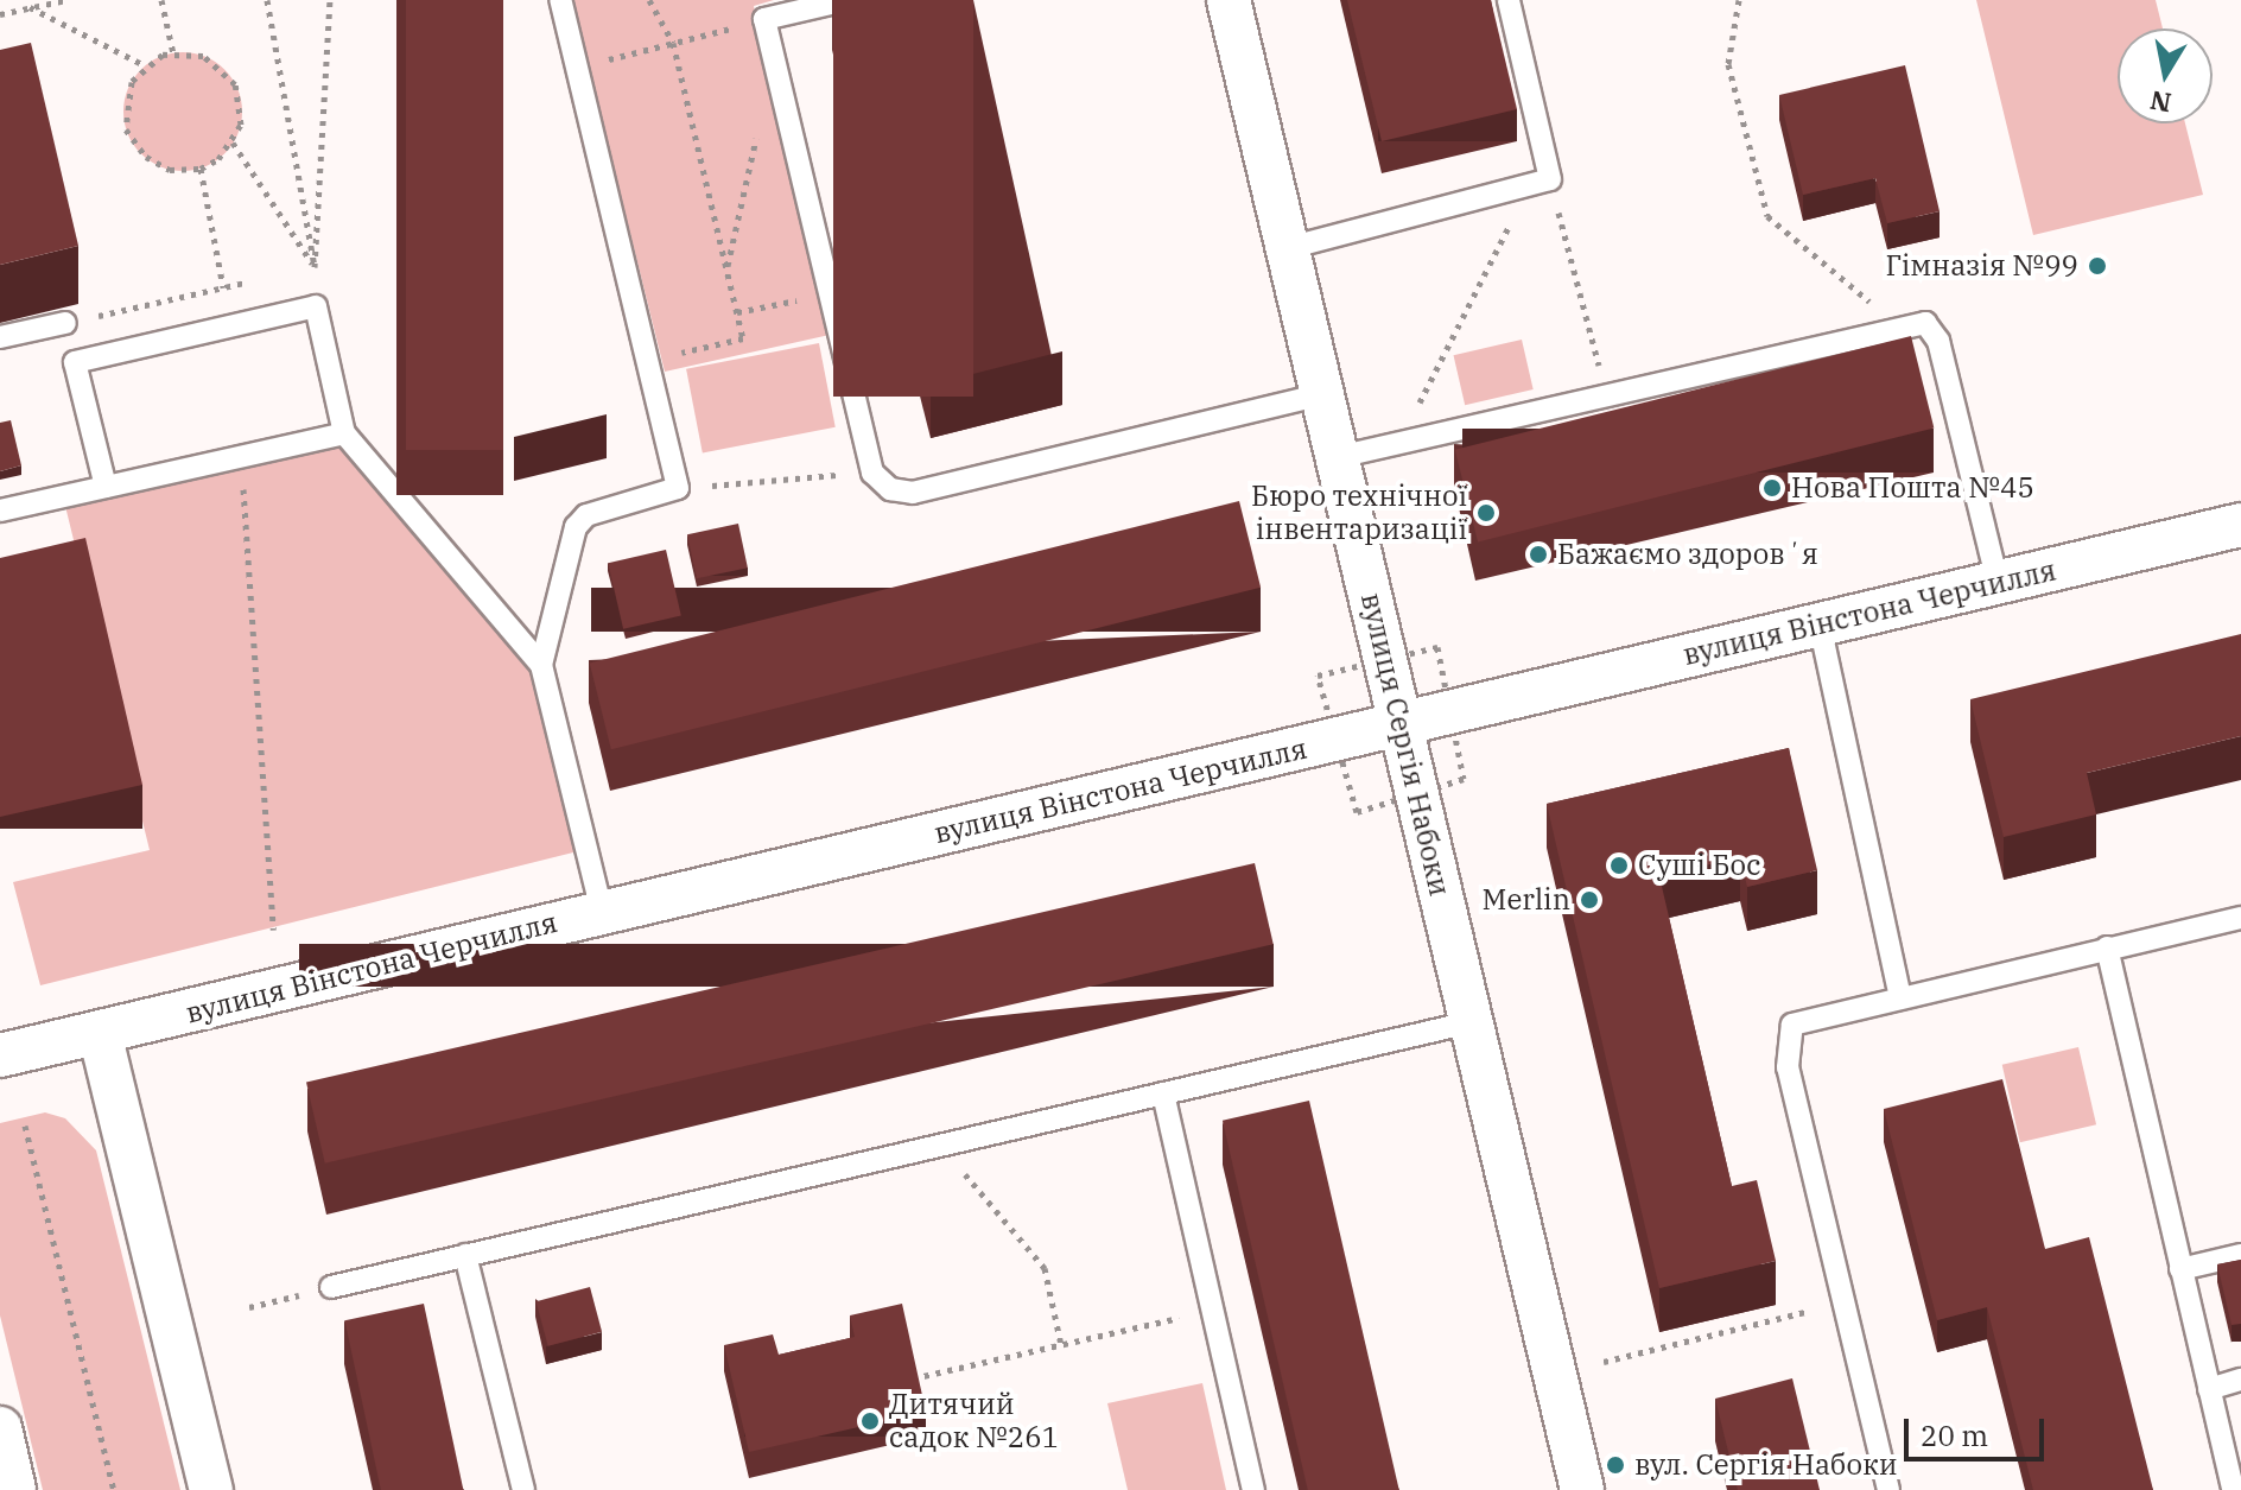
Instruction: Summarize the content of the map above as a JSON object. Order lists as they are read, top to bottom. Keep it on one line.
{"streets":{"street":["вулиця Вінстона Черчилля","вулиця Сергія Набоки"]},"crossings":[["вулиця Вінстона Черчилля","вулиця Сергія Набоки"]],"places":["Гімназія №99","Нова Пошта №45","Бюро технічної інвентаризації","Бажаємо здоровʼя","Суші Бос","Merlin","Дитячий садок №261","вул. Сергія Набоки"],"scale_bar":"20 m","north":"bottom"}
